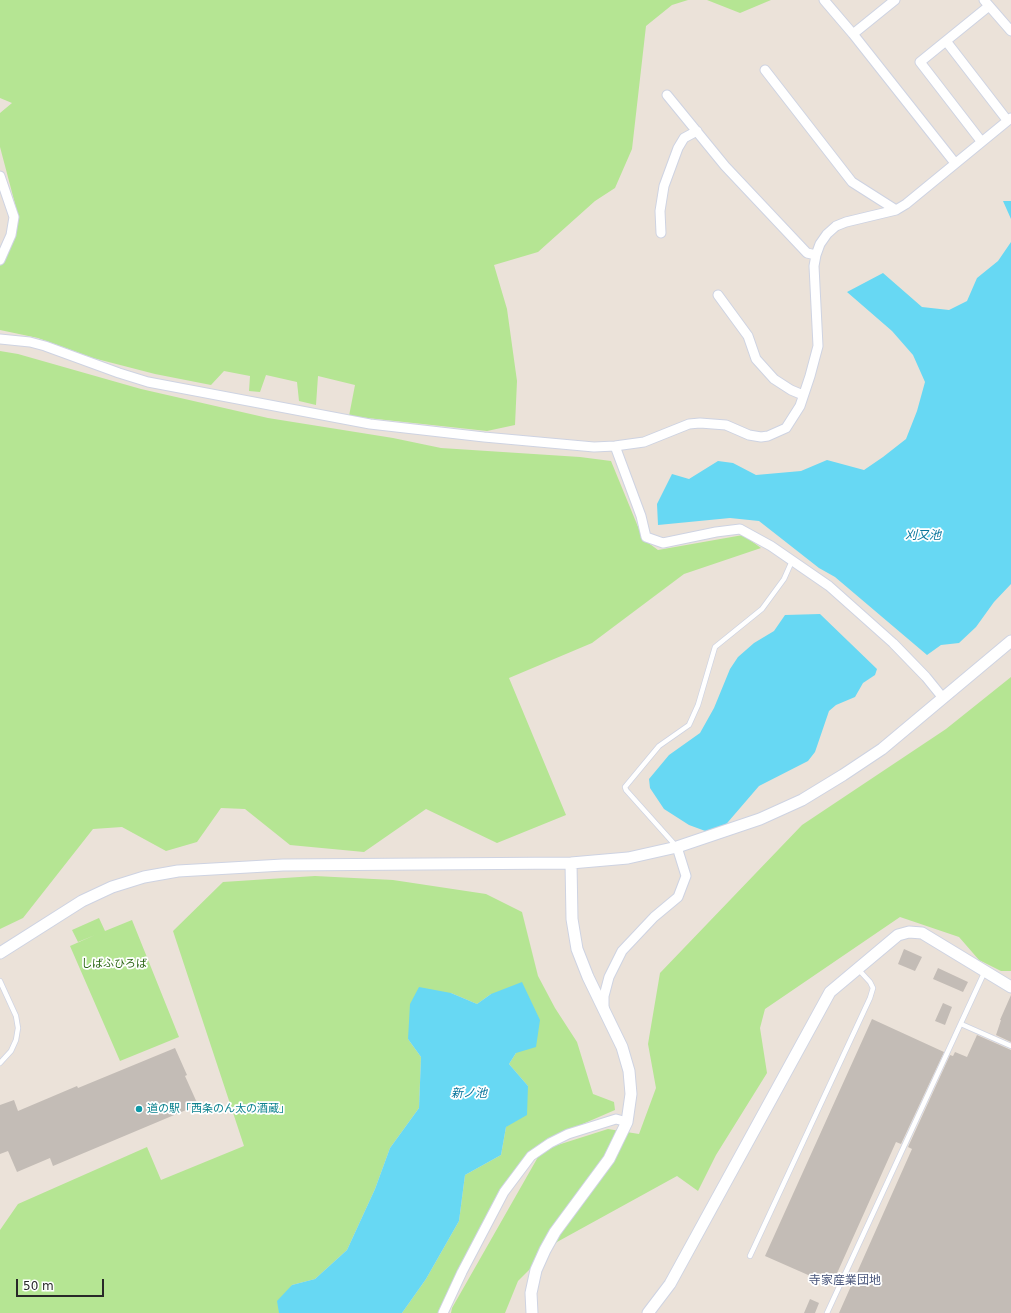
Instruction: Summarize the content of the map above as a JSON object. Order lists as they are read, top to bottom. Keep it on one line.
{"districts":["寺家産業団地"],"water":["刈又池","新ノ池"],"parks":["しばふひろば"],"places":["道の駅「西条のん太の酒蔵」"],"scale_bar":"50 m"}
